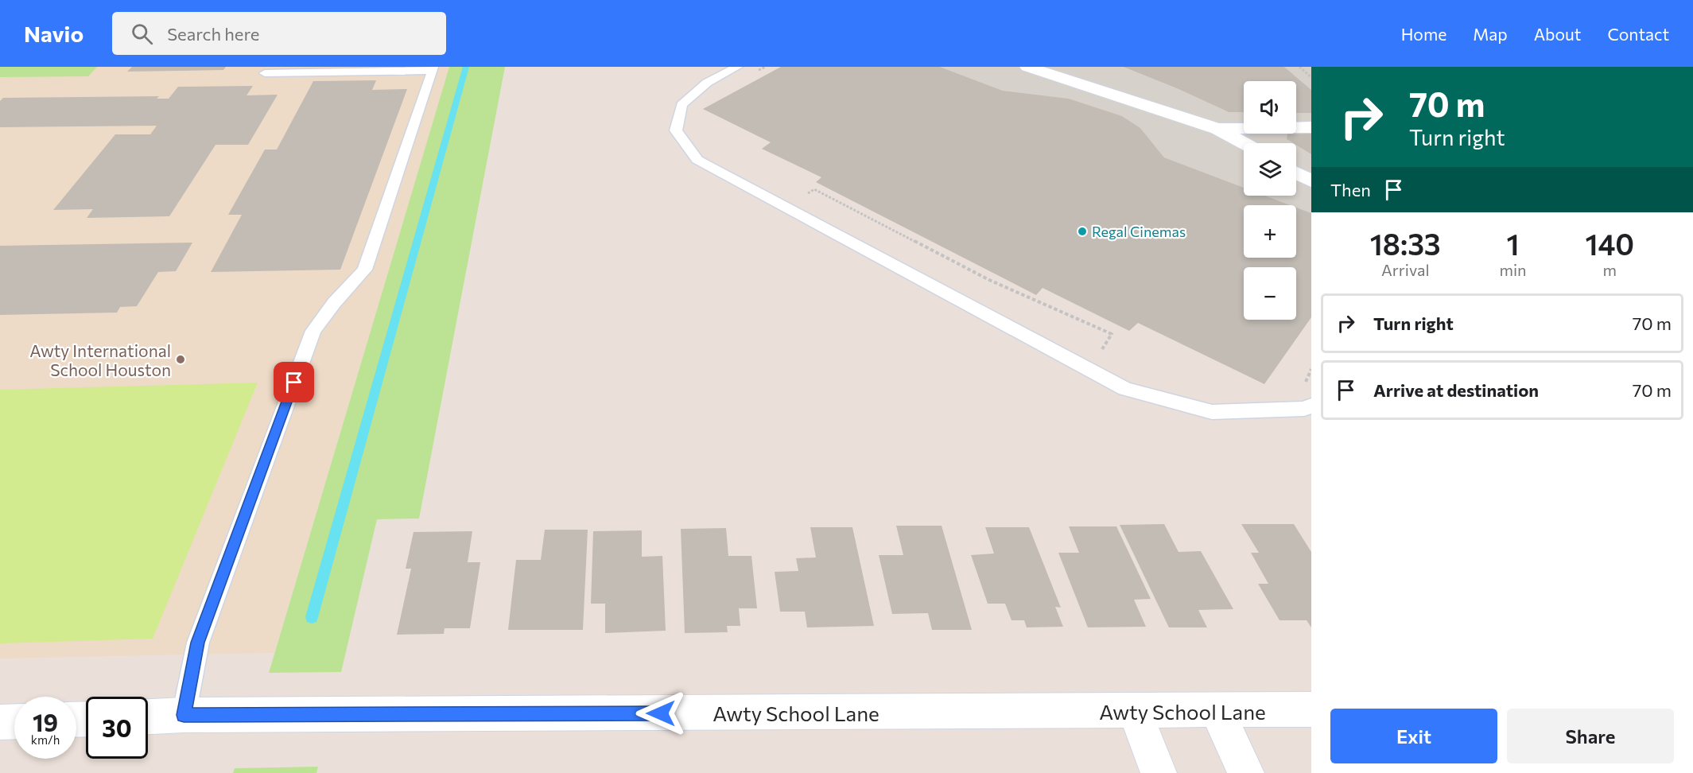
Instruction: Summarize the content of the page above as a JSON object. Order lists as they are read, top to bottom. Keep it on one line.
{"streets":{"street":["Awty School Lane"]},"places":["Regal Cinemas","Awty International School Houston"],"page":{"header":"Navio","search":"Search here","nav":["Home","Map","About","Contact"],"turn":["70 m","Turn right"],"map_buttons":["+","−"],"then":"Then","eta":["18:33","Arrival","1","min","140","m"],"list":[{"name":"Turn right","value":"70 m"},{"name":"Arrive at destination","value":"70 m"}],"speed":"19 km/h","limit":"30","buttons":["Exit","Share"]}}
